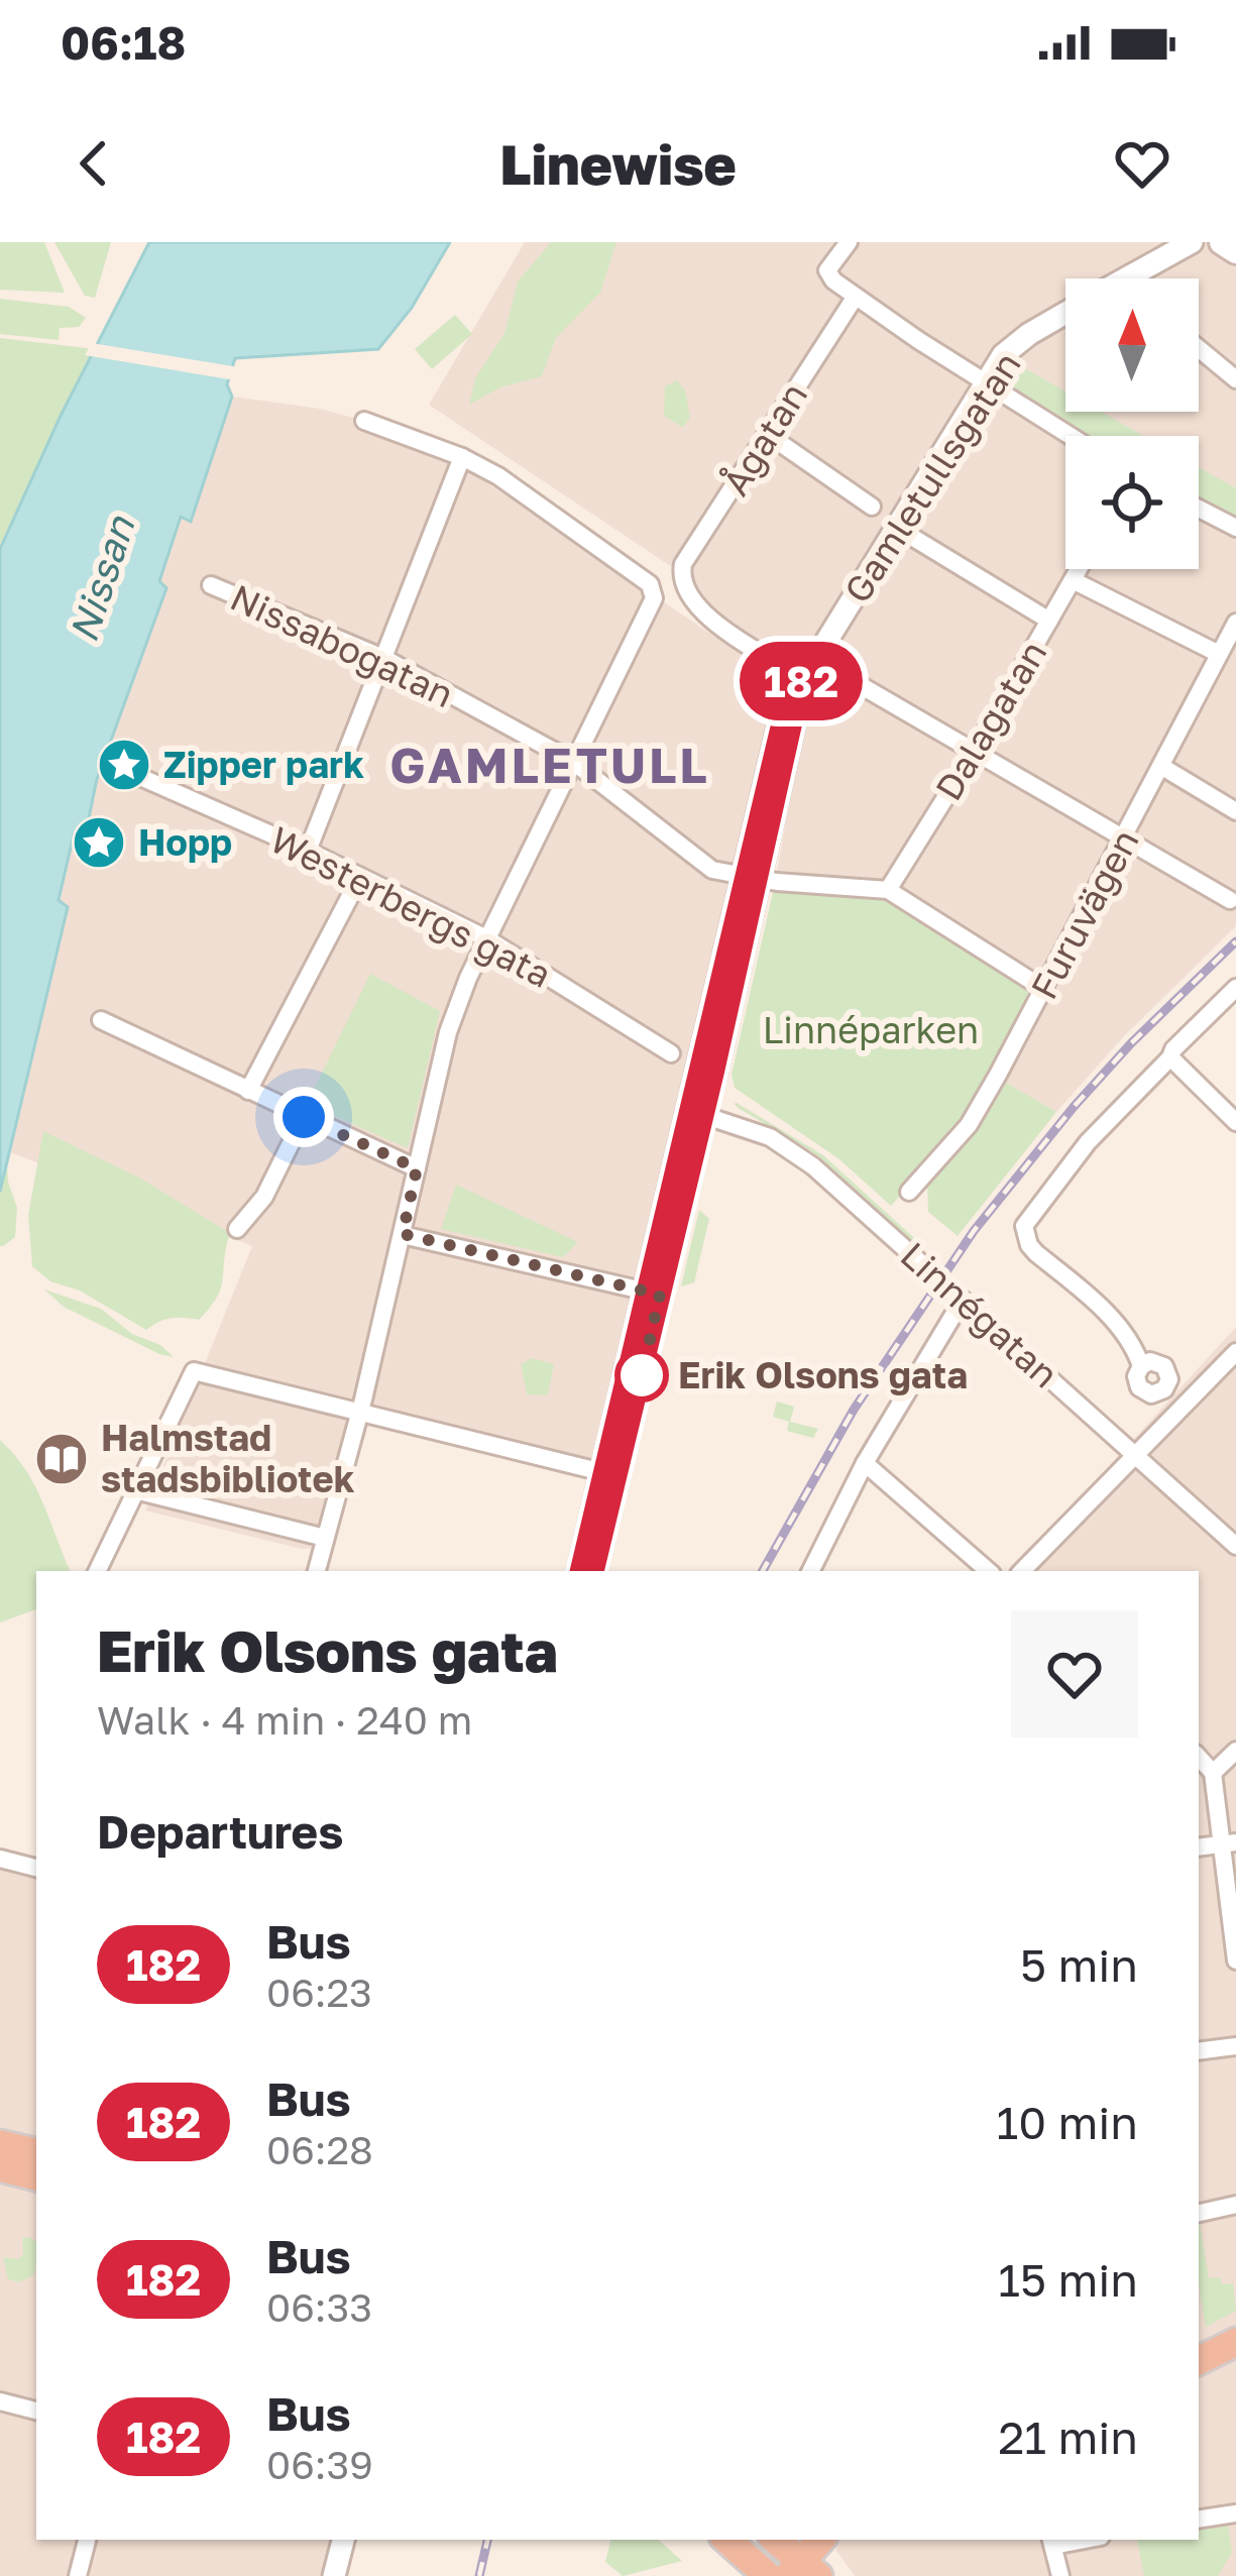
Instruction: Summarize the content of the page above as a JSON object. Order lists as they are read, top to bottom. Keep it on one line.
{"streets":{"street":["Ågatan","Gamletullsgatan","Nissabogatan","Dalagatan","Westerbergs gata","Furuvägen","Linnégatan"]},"crossings":[["Ågatan","Gamletullsgatan"],["Gamletullsgatan","Nissabogatan"],["Gamletullsgatan","Linnégatan"],["Nissabogatan","Dalagatan"],["Nissabogatan","Furuvägen"]],"districts":["GAMLETULL"],"water":["Nissan"],"parks":["Linnéparken"],"places":{"place":["Zipper park","Hopp"],"other":["Erik Olsons gata"],"library":["Halmstad stadsbibliotek"]},"lines":["bus line 182"],"north":"top","page":{"status":"06:18","header":"Linewise","on_map":"182","heading":[["Erik Olsons gata","Walk · 4 min · 240 m"],"Departures"],"list":[{"mark":"182","name":"Bus","note":"06:23","value":"5 min"},{"mark":"182","name":"Bus","note":"06:28","value":"10 min"},{"mark":"182","name":"Bus","note":"06:33","value":"15 min"},{"mark":"182","name":"Bus","note":"06:39","value":"21 min"}]}}
